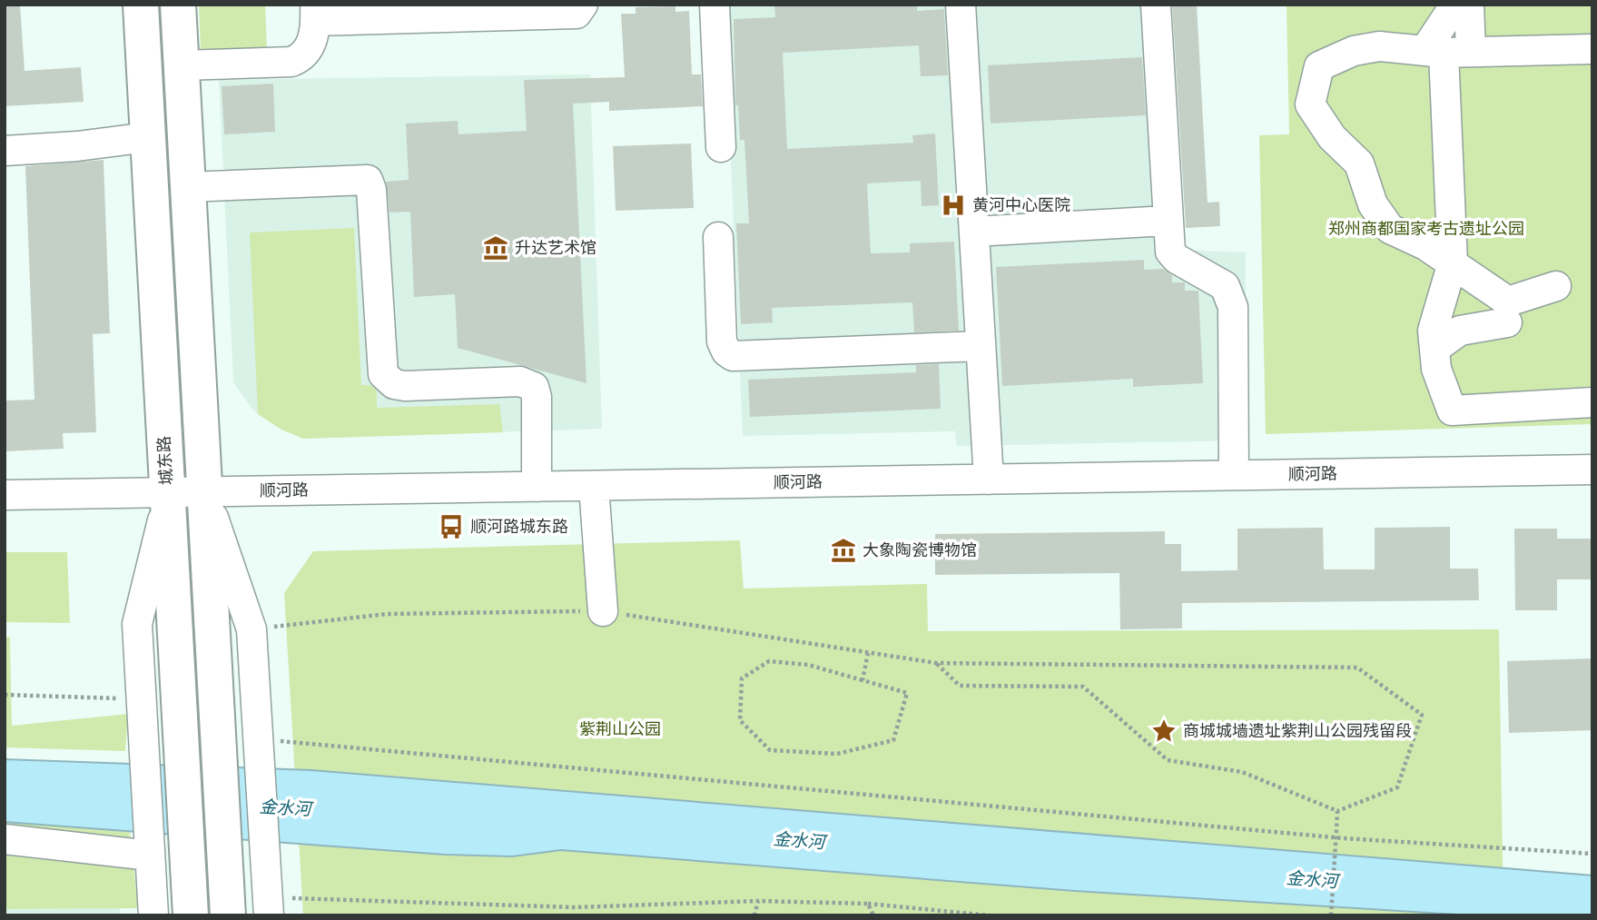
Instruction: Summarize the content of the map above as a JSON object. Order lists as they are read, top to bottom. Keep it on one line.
{"streets":{"main road":["城东路"],"street":["顺河路"]},"crossings":[["城东路","顺河路"]],"water":["金水河"],"parks":["郑州商都国家考古遗址公园","紫荆山公园"],"places":{"hospital":["黄河中心医院"],"museum":["升达艺术馆","大象陶瓷博物馆"],"bus stop":["顺河路城东路"],"place":["商城城墙遗址紫荆山公园残留段"]}}
